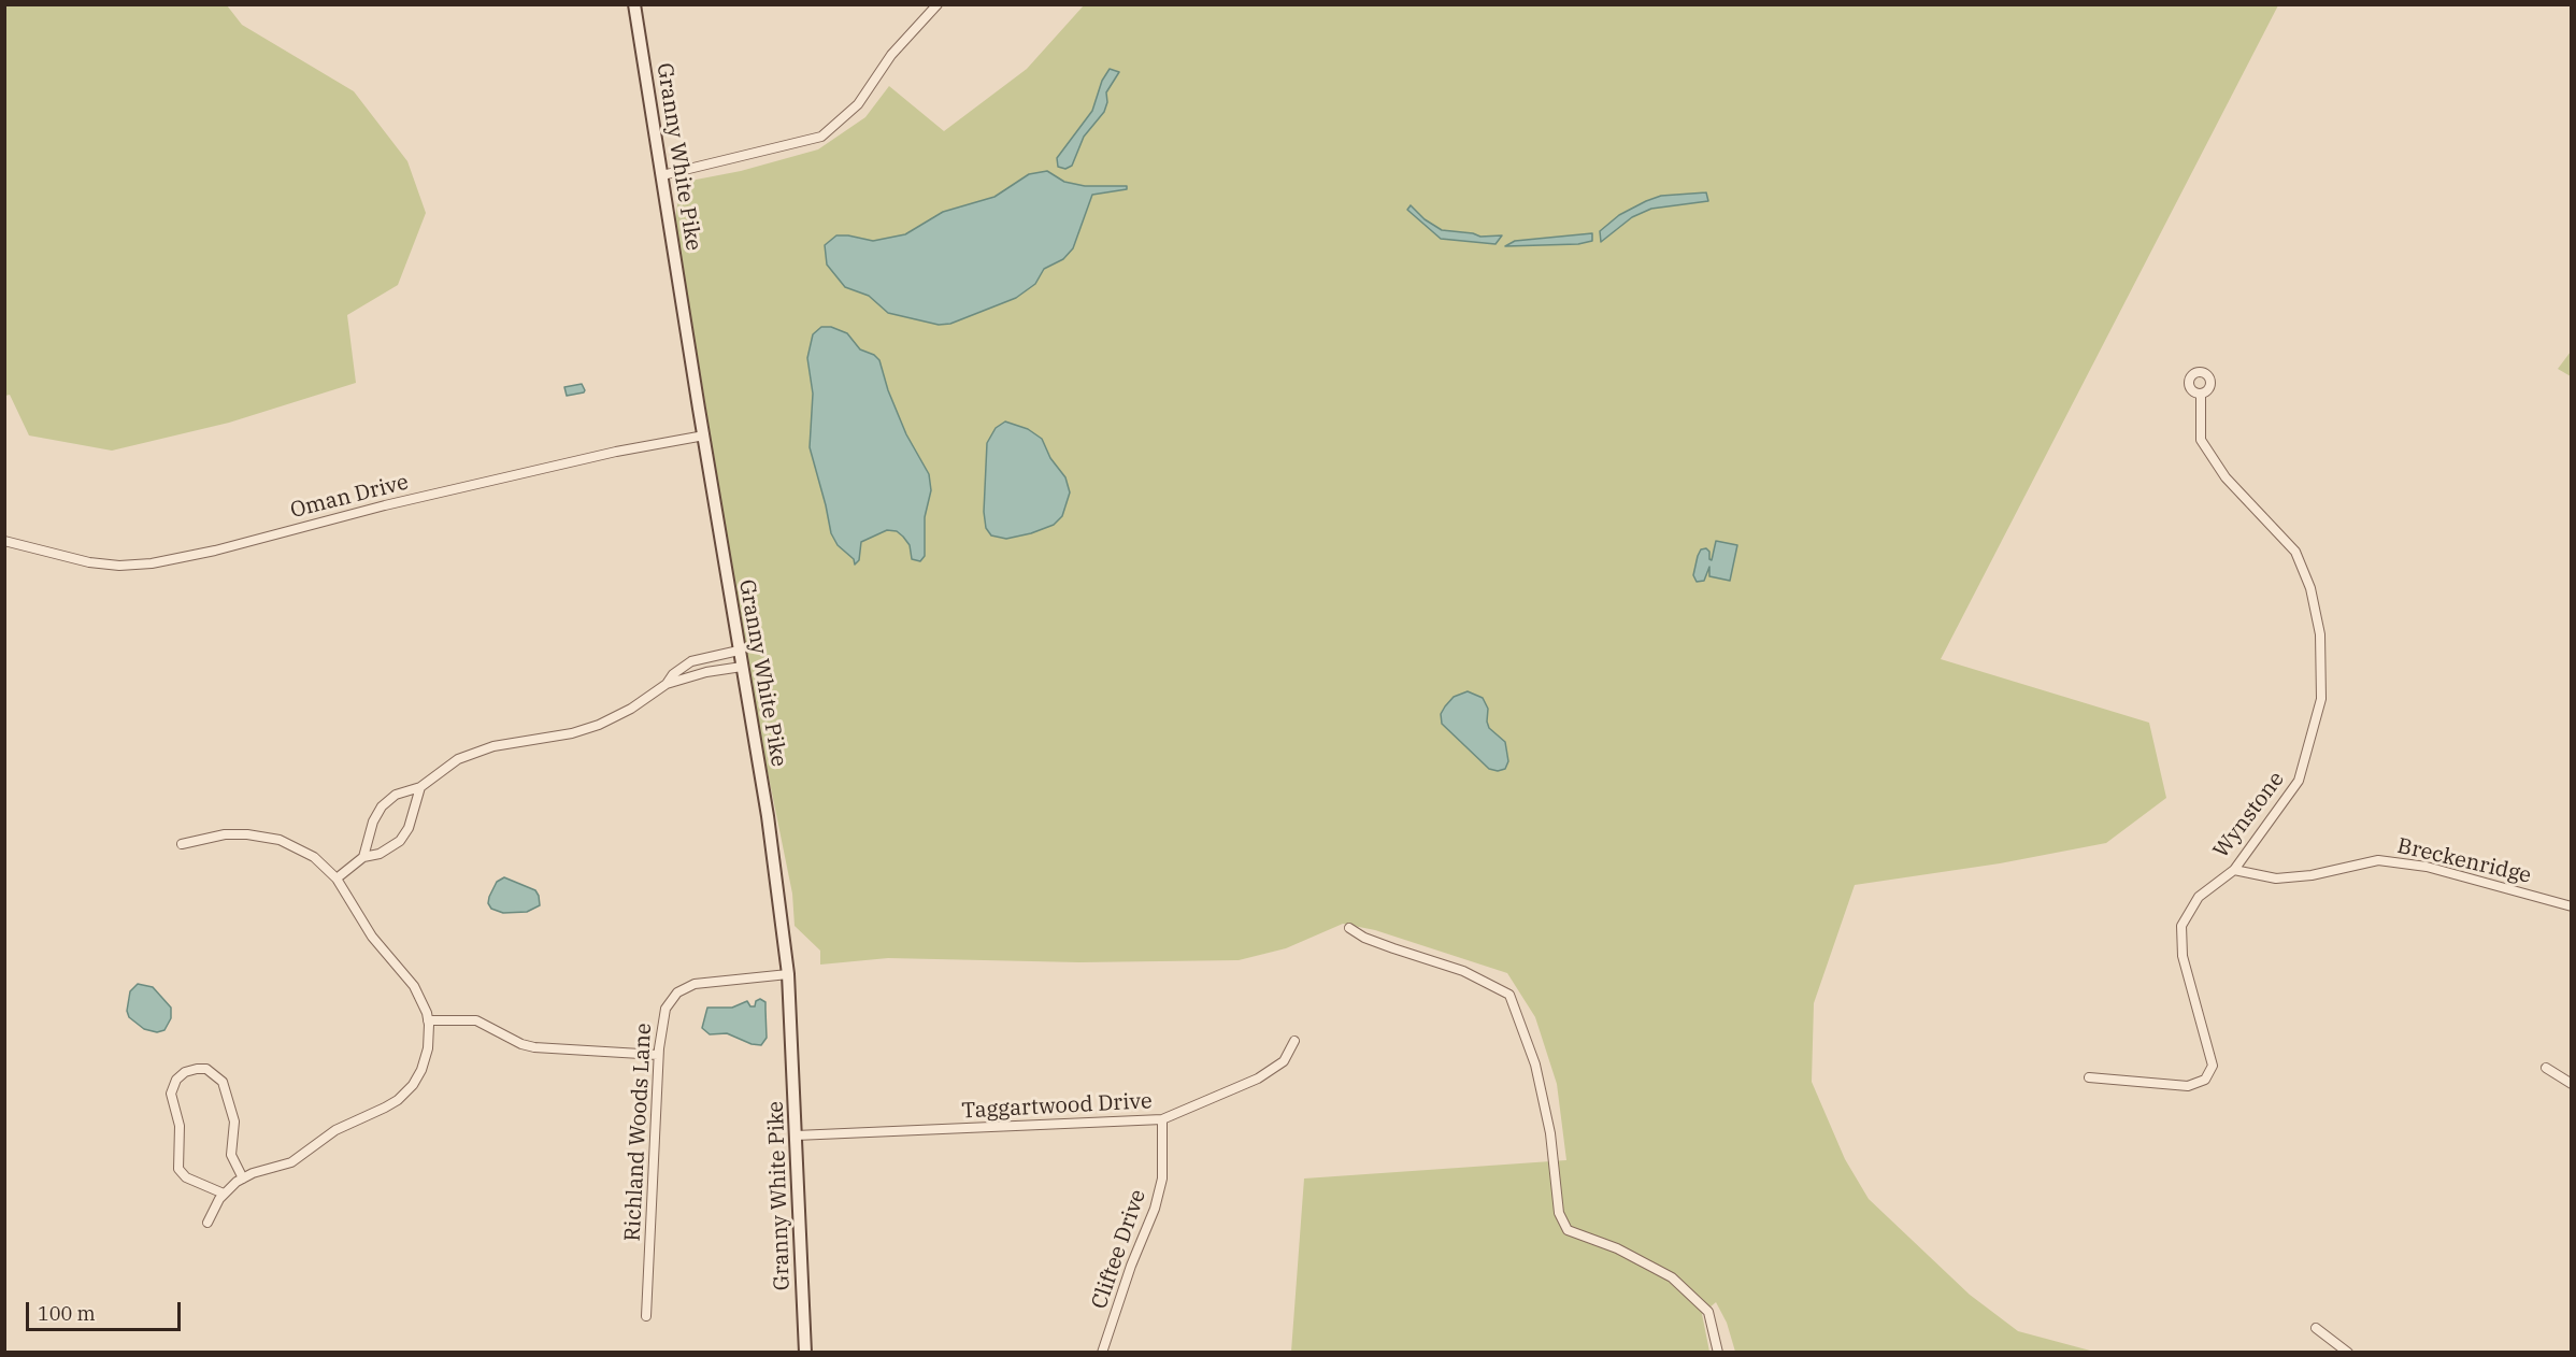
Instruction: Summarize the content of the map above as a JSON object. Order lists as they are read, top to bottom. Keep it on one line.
{"streets":{"main road":["Granny White Pike"],"street":["Oman Drive","Wynstone","Breckenridge","Taggartwood Drive","Richland Woods Lane","Cliftee Drive"]},"crossings":[["Granny White Pike","Oman Drive"],["Granny White Pike","Taggartwood Drive"],["Granny White Pike","Richland Woods Lane"],["Wynstone","Breckenridge"],["Taggartwood Drive","Cliftee Drive"]],"scale_bar":"100 m"}
